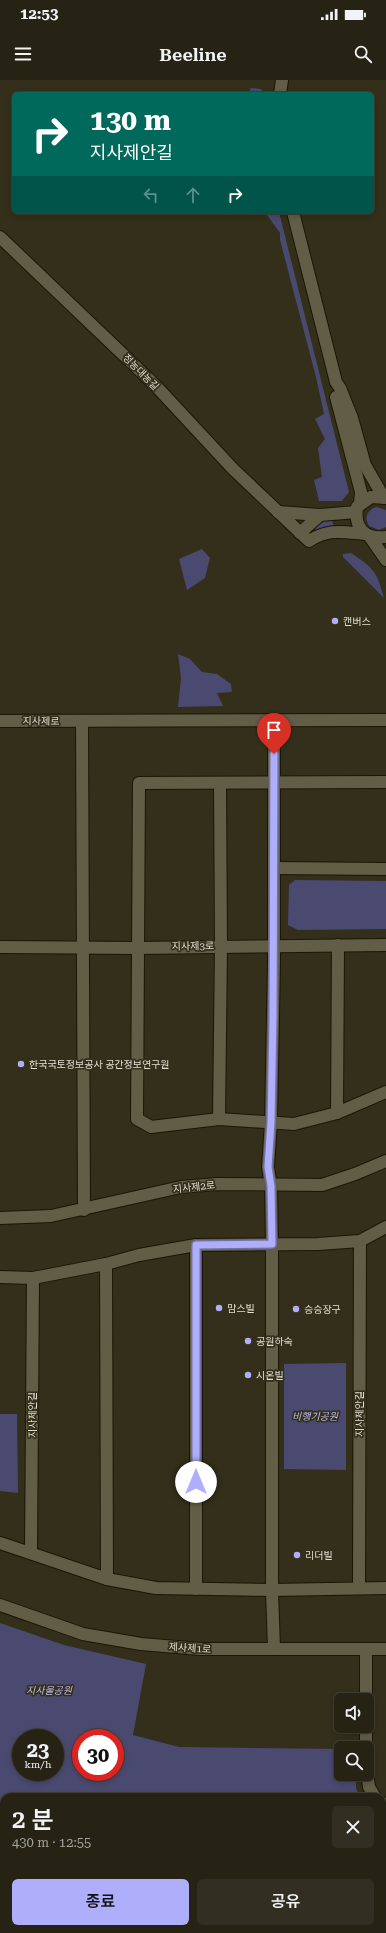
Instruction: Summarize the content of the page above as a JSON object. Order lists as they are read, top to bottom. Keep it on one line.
{"streets":{"street":["정농대농길","지사제로","지사제3로","지사제2로","지사제안길","제사제1로"]},"parks":["비행기공원","지사울공원"],"places":["캔버스","한국국토정보공사 공간정보연구원","맘스빌","승승장구","공원하숙","시온빌","리더빌"],"page":{"status":"12:53","header":"Beeline","turn":["130 m","지사제안길"],"speed":"23 km/h","limit":"30","heading":["2 분","430 m · 12:55"],"buttons":["종료","공유"]}}
